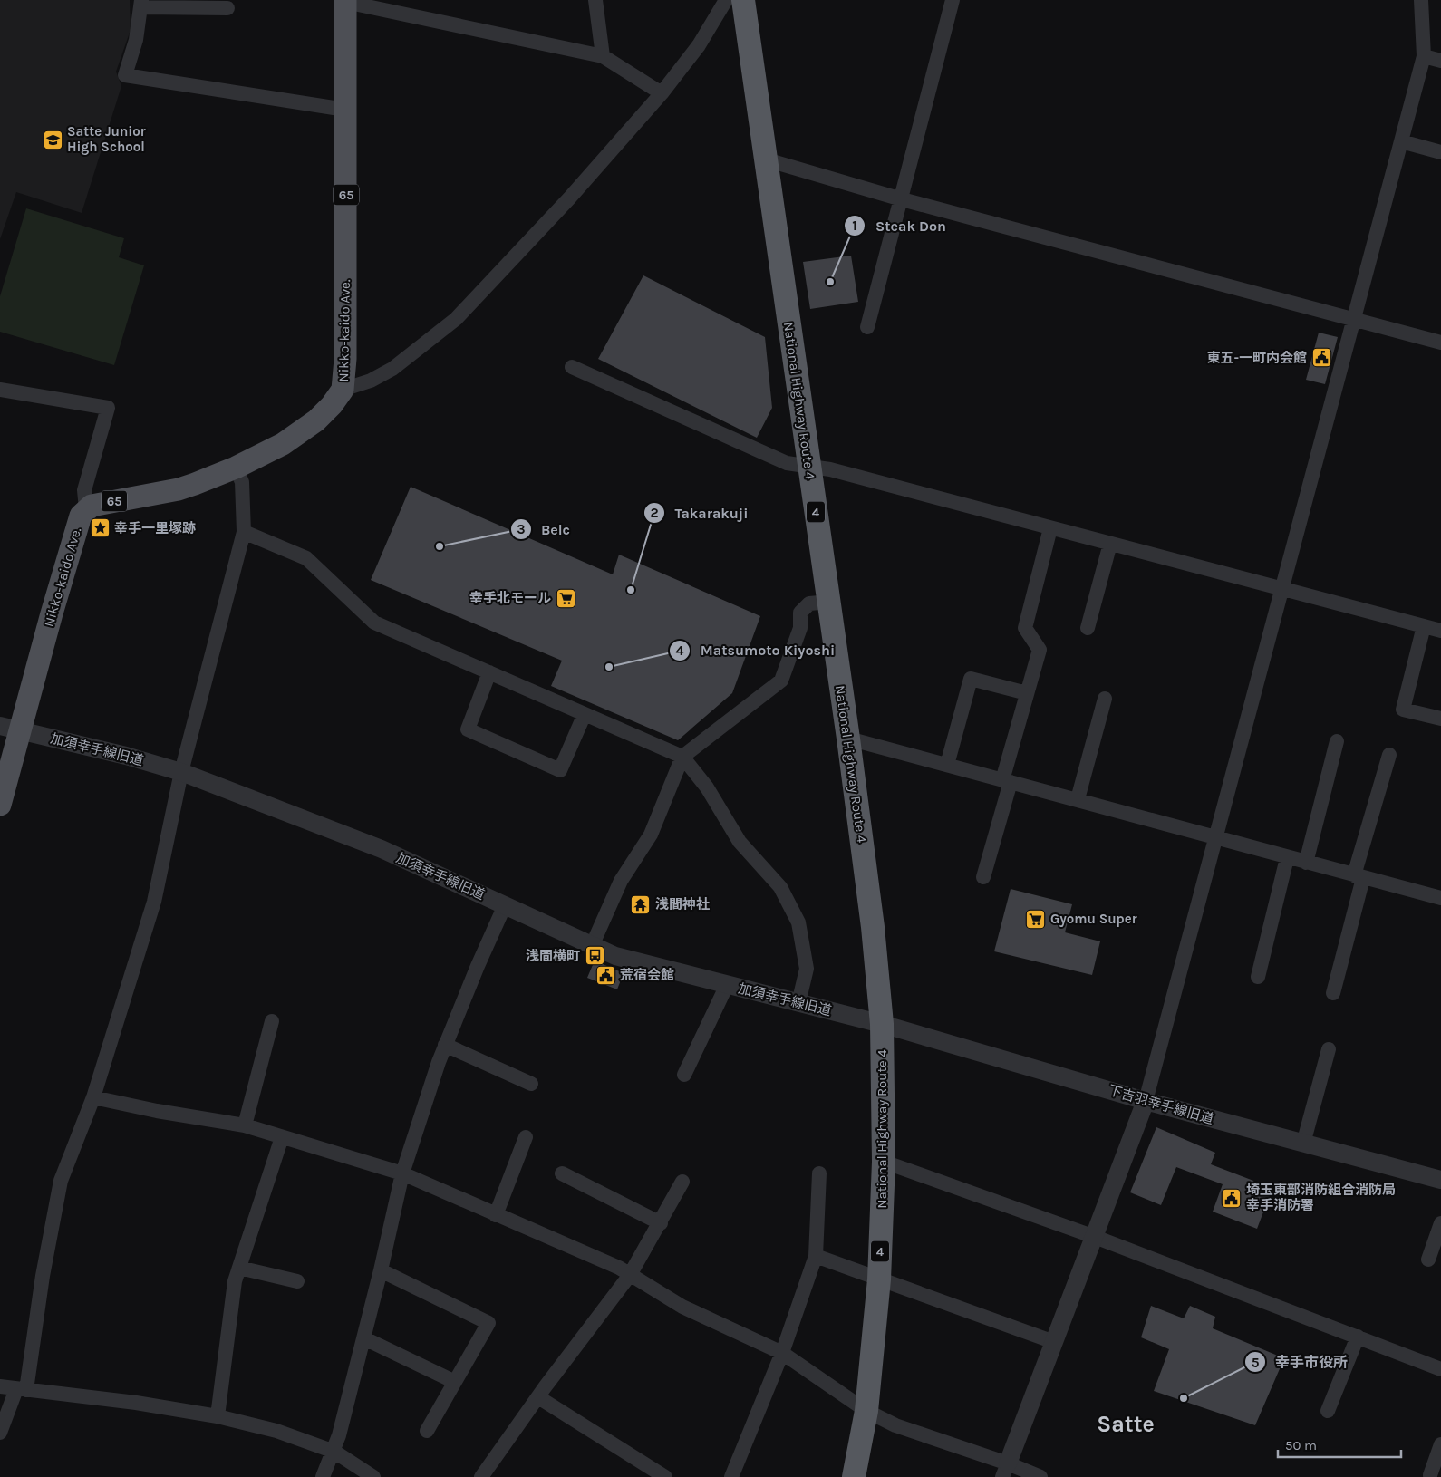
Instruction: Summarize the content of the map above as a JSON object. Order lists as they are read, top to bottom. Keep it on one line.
{"streets":{"highway":["National Highway Route 4","4"],"main road":["65","Nikko-kaido Ave."],"street":["加須幸手線旧道","下吉羽幸手線旧道"]},"crossings":[["Nikko-kaido Ave.","加須幸手線旧道"],["National Highway Route 4","加須幸手線旧道"],["National Highway Route 4","下吉羽幸手線旧道"],["加須幸手線旧道","下吉羽幸手線旧道"]],"districts":["Satte"],"places":{"school or university":["Satte Junior High School"],"other":["Steak Don","Belc","Takarakuji","Matsumoto Kiyoshi","幸手市役所"],"public building":["東五-一町内会館","荒宿会館","埼玉東部消防組合消防局 幸手消防署"],"place":["幸手一里塚跡"],"supermarket":["幸手北モール","Gyomu Super"],"temple":["浅間神社"],"bus stop":["浅間横町"]},"scale_bar":"50 m"}
